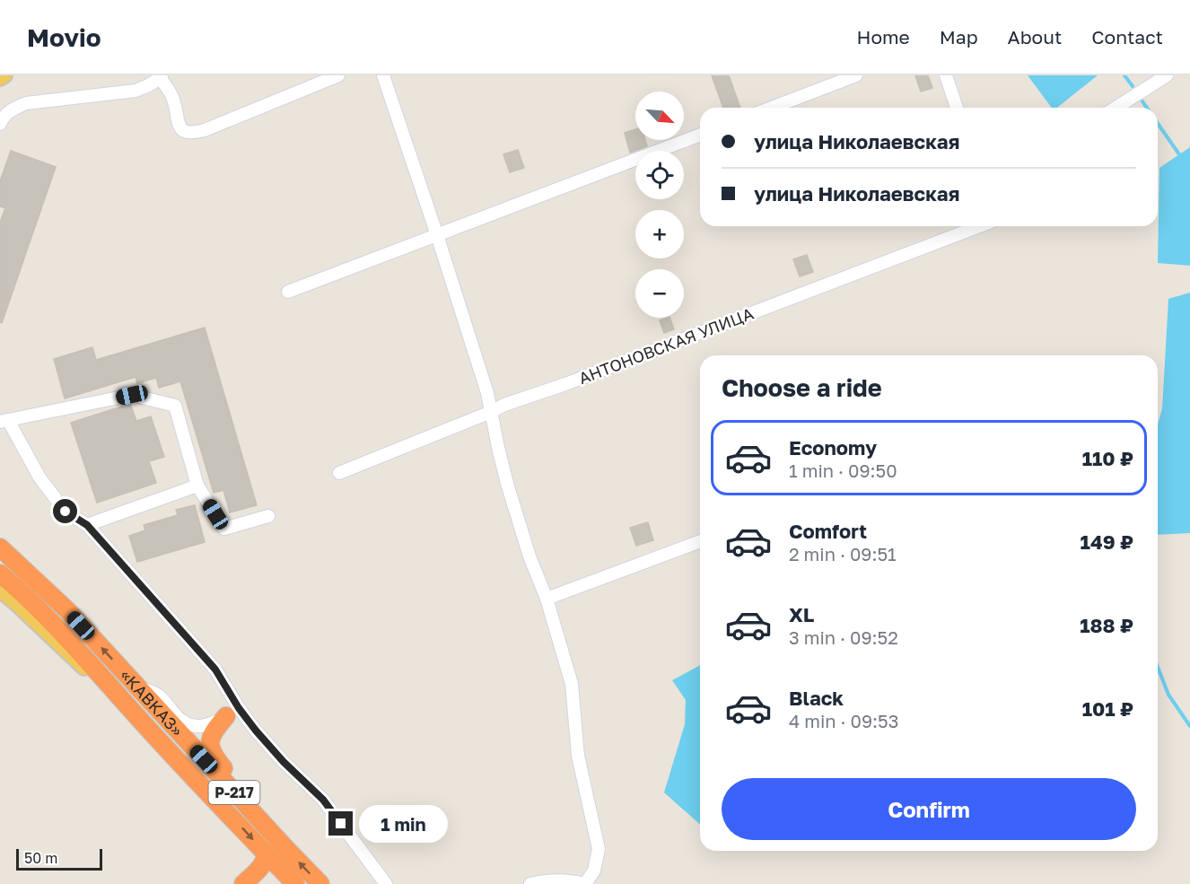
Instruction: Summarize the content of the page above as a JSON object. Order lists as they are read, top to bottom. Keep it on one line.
{"streets":{"highway":["«КАВКАЗ»","Р-217"],"street":["АНТОНОВСКАЯ УЛИЦА"]},"scale_bar":"50 m","north":"bottom right","page":{"header":"Movio","nav":["Home","Map","About","Contact"],"map_buttons":["+","−"],"banner":["улица Николаевская","улица Николаевская"],"heading":"Choose a ride","list":[{"name":"Economy","note":"1 min · 09:50","value":"110 ₽"},{"name":"Comfort","note":"2 min · 09:51","value":"149 ₽"},{"name":"XL","note":"3 min · 09:52","value":"188 ₽"},{"name":"Black","note":"4 min · 09:53","value":"101 ₽"}],"buttons":"Confirm","bubble":"1 min","scale":"50 m"}}
